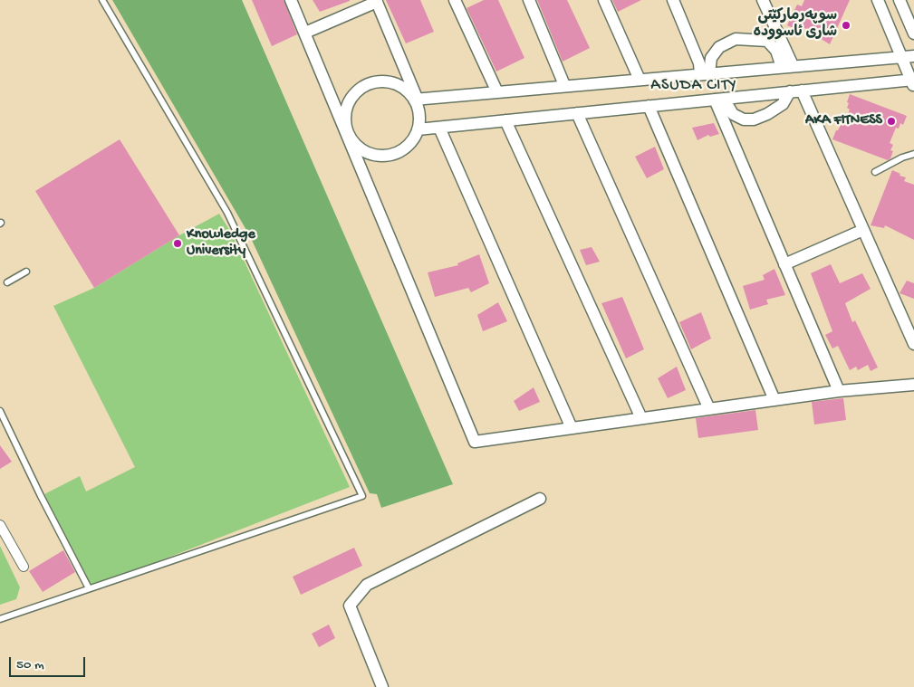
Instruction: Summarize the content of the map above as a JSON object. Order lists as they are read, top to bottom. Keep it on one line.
{"districts":["ASUDA CITY"],"places":["سوپەرمارکێتی شاری ئاسوودە","AKA FITNESS","Knowledge University"],"scale_bar":"50 m"}
